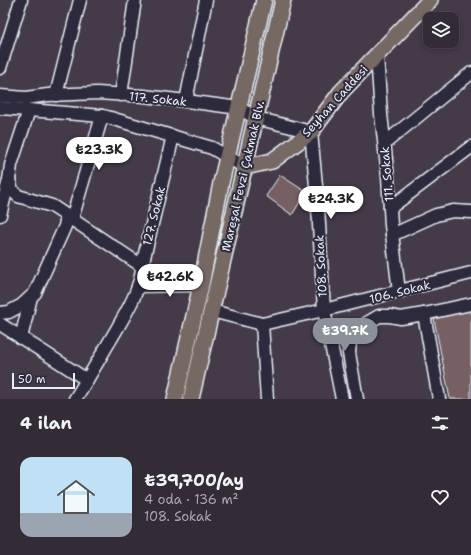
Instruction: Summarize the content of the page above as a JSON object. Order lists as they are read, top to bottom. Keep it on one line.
{"streets":{"main road":["Seyhan Caddesi","Mareşal Fevzi Çakmak Blv."],"street":["117. Sokak","111. Sokak","127. Sokak","108. Sokak","106. Sokak"]},"crossings":[["117. Sokak","Seyhan Caddesi"],["117. Sokak","Mareşal Fevzi Çakmak Blv."],["117. Sokak","108. Sokak"],["Seyhan Caddesi","111. Sokak"],["Seyhan Caddesi","Mareşal Fevzi Çakmak Blv."],["Seyhan Caddesi","108. Sokak"],["111. Sokak","106. Sokak"],["Mareşal Fevzi Çakmak Blv.","106. Sokak"],["108. Sokak","106. Sokak"]],"scale_bar":"50 m","page":{"price":["₺23.3K","₺24.3K","₺42.6K","₺39.7K"],"scale":"50 m","heading":"4 ilan","list":[{"name":"₺39,700/ay","note":"4 oda · 136 m² · 108. Sokak"}]}}
